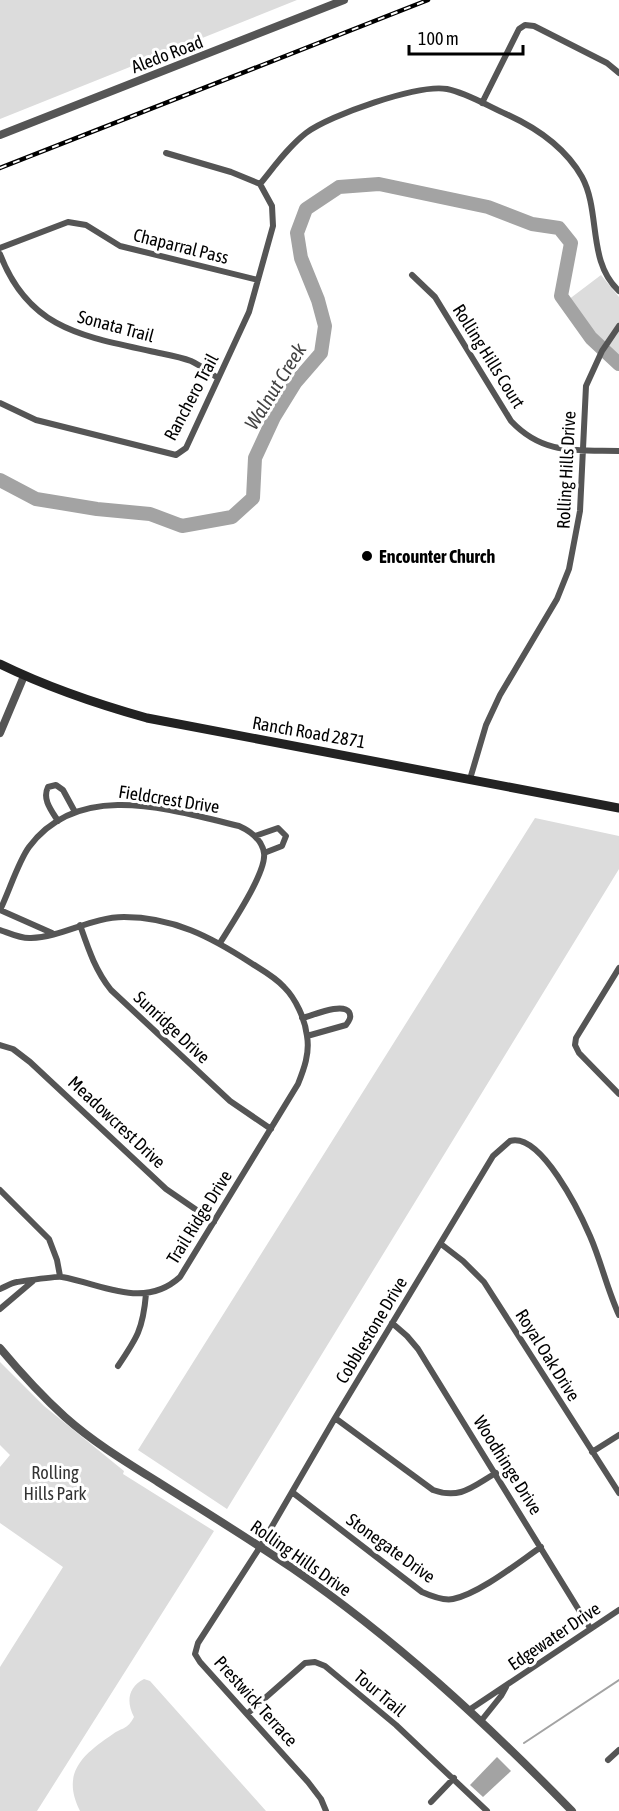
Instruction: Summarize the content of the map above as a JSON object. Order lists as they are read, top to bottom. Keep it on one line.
{"streets":{"main road":["Ranch Road 2871"],"street":["Aledo Road","Chaparral Pass","Sonata Trail","Rolling Hills Court","Ranchero Trail","Rolling Hills Drive","Fieldcrest Drive","Sunridge Drive","Meadowcrest Drive","Trail Ridge Drive","Cobblestone Drive","Royal Oak Drive","Woodhinge Drive","Stonegate Drive","Edgewater Drive","Tour Trail","Prestwick Terrace"]},"crossings":[["Chaparral Pass","Ranchero Trail"],["Sonata Trail","Ranchero Trail"],["Rolling Hills Court","Rolling Hills Drive"],["Rolling Hills Drive","Ranch Road 2871"],["Rolling Hills Drive","Cobblestone Drive"],["Rolling Hills Drive","Edgewater Drive"],["Rolling Hills Drive","Prestwick Terrace"],["Sunridge Drive","Trail Ridge Drive"],["Meadowcrest Drive","Trail Ridge Drive"],["Cobblestone Drive","Royal Oak Drive"],["Cobblestone Drive","Woodhinge Drive"],["Cobblestone Drive","Stonegate Drive"],["Cobblestone Drive","Prestwick Terrace"],["Woodhinge Drive","Stonegate Drive"],["Woodhinge Drive","Edgewater Drive"],["Tour Trail","Prestwick Terrace"]],"water":["Walnut Creek"],"parks":["Rolling Hills Park"],"places":["Encounter Church"],"scale_bar":"100 m"}
